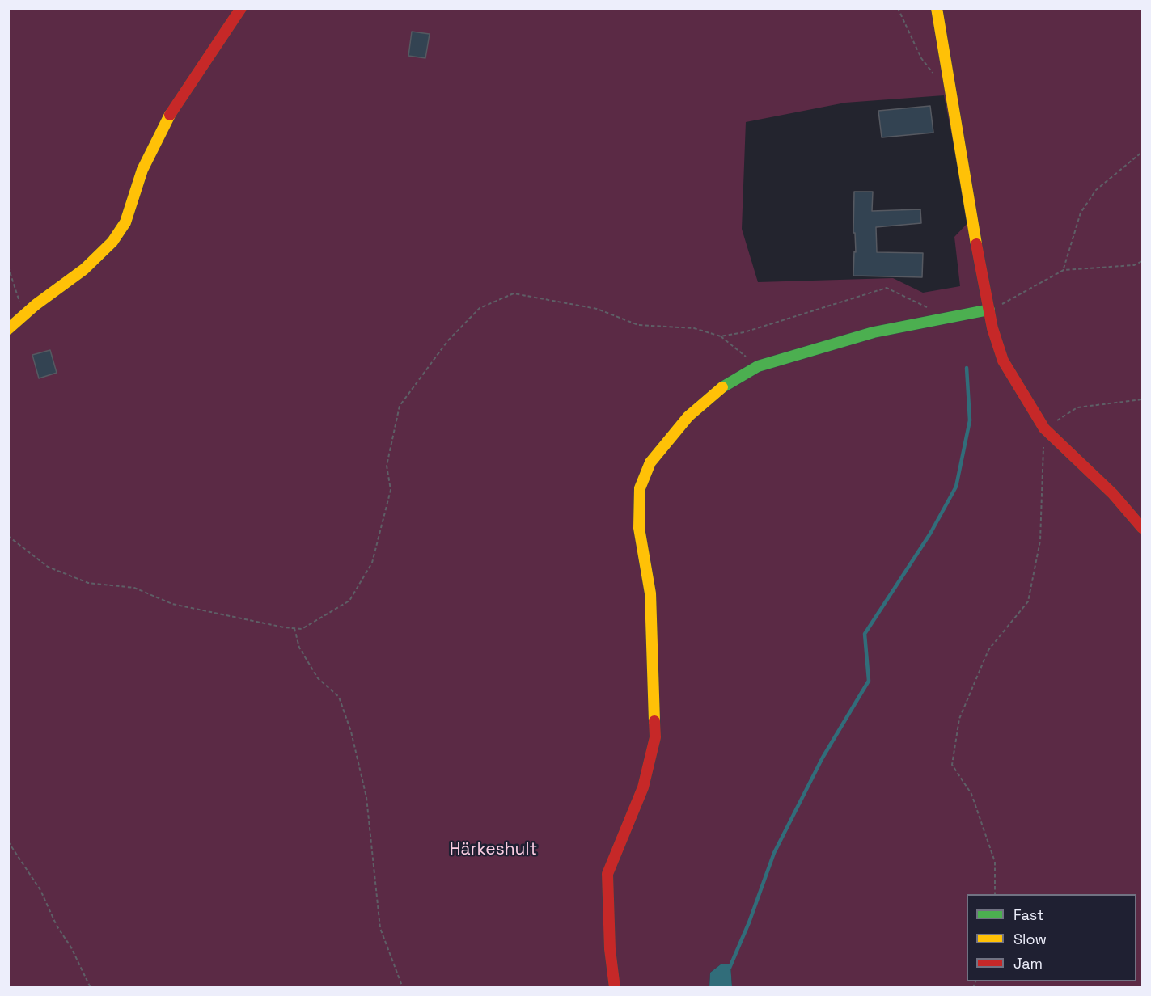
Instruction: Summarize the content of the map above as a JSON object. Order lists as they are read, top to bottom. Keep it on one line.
{"parks":["Härkeshult"],"legend":["Fast","Slow","Jam"]}
